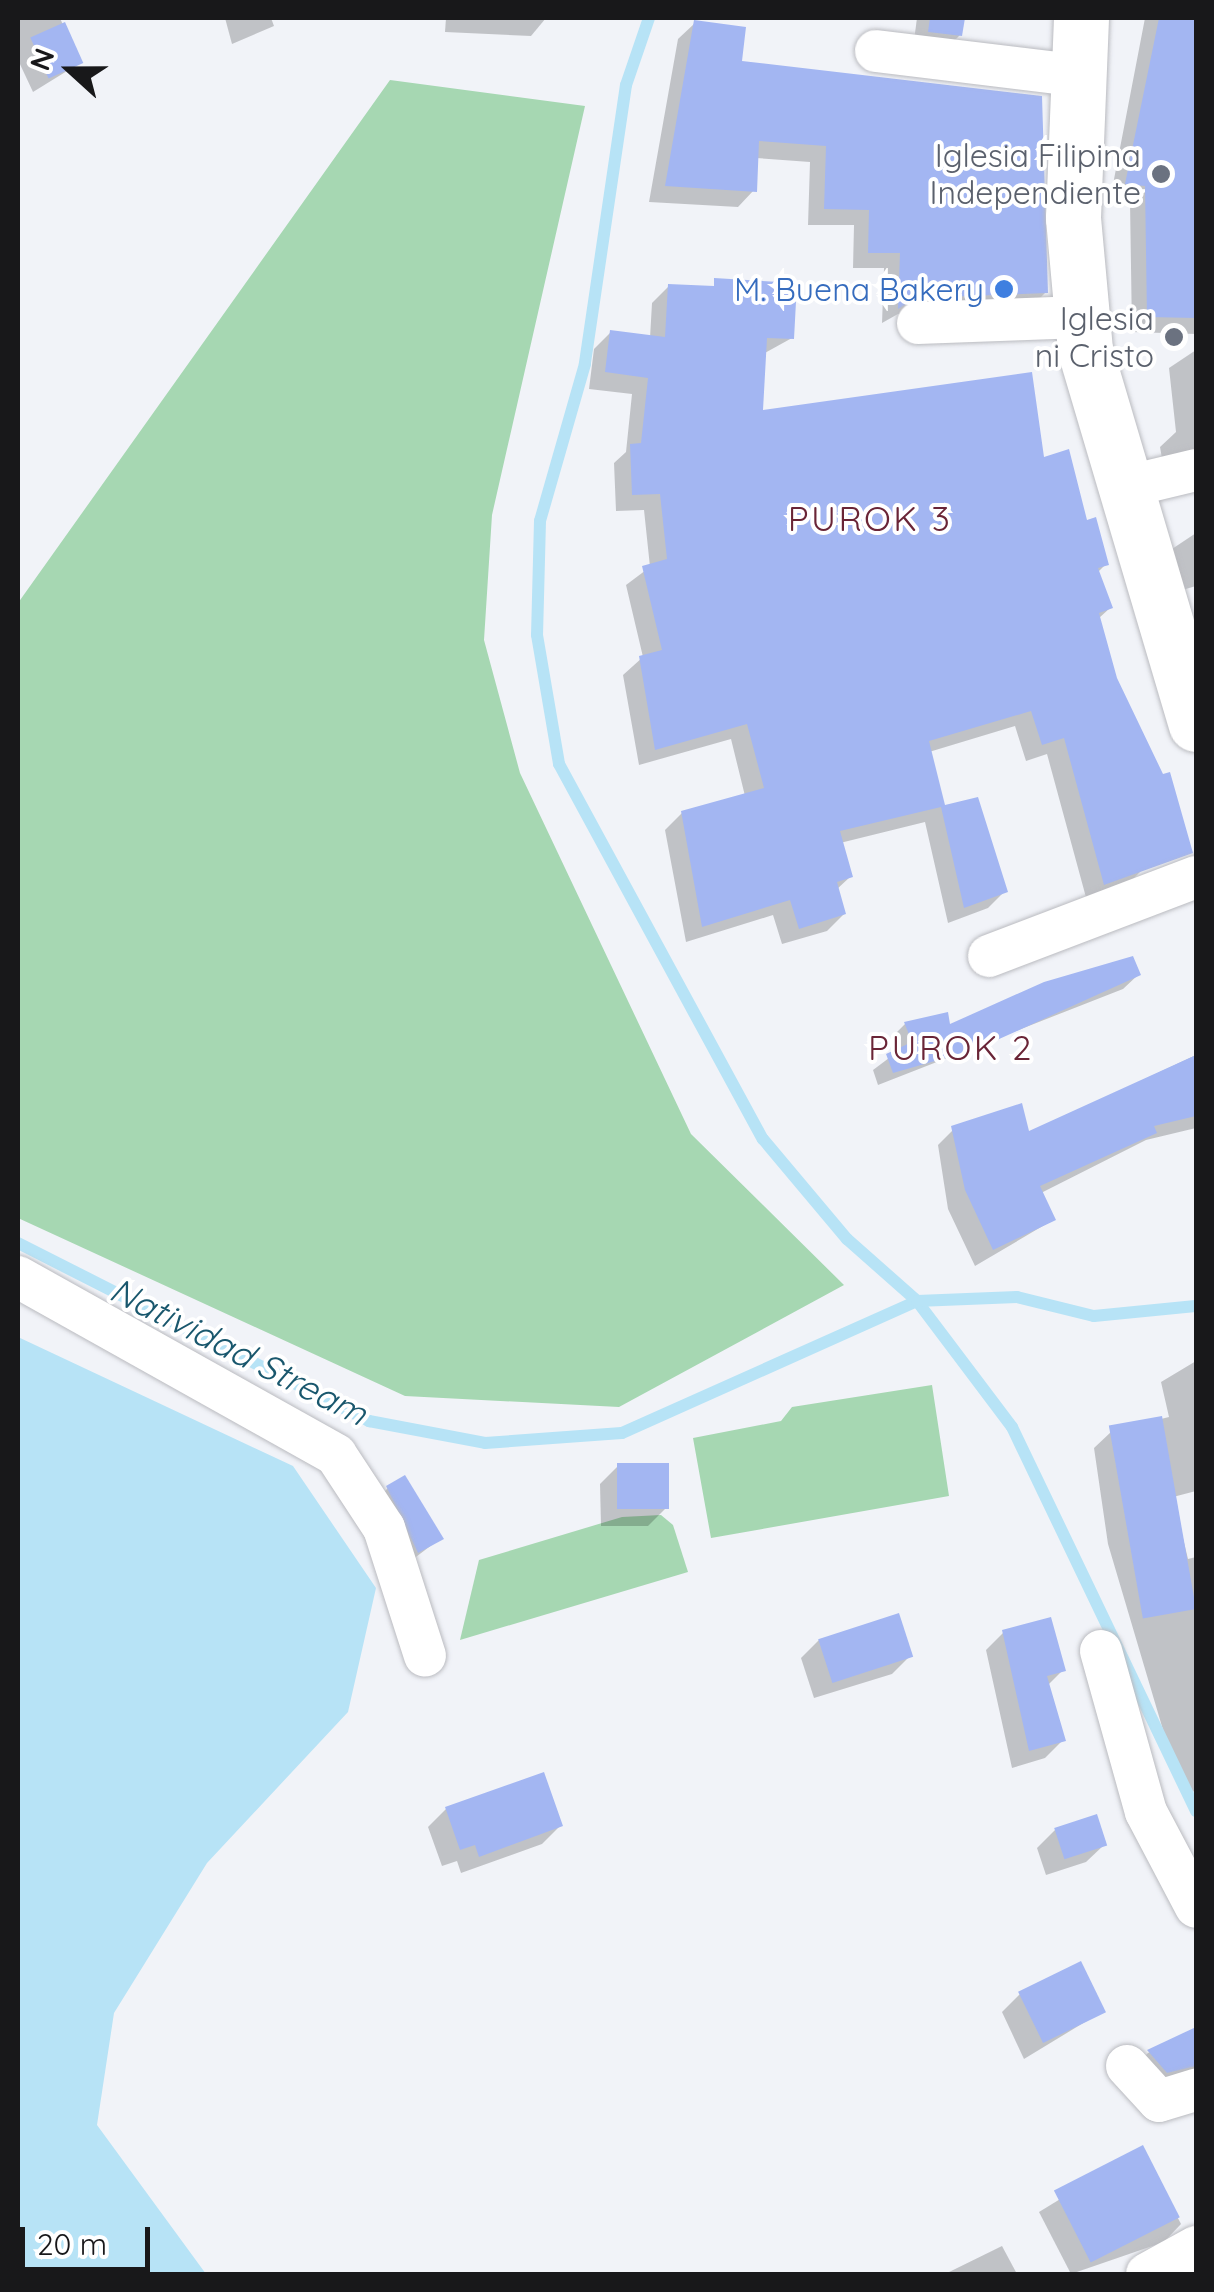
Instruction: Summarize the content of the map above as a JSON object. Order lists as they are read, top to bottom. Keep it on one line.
{"districts":["PUROK 3","PUROK 2"],"water":["Natividad Stream"],"places":["Iglesia Filipina Independiente","M. Buena Bakery","Iglesia ni Cristo"],"scale_bar":"20 m","north":"left"}
